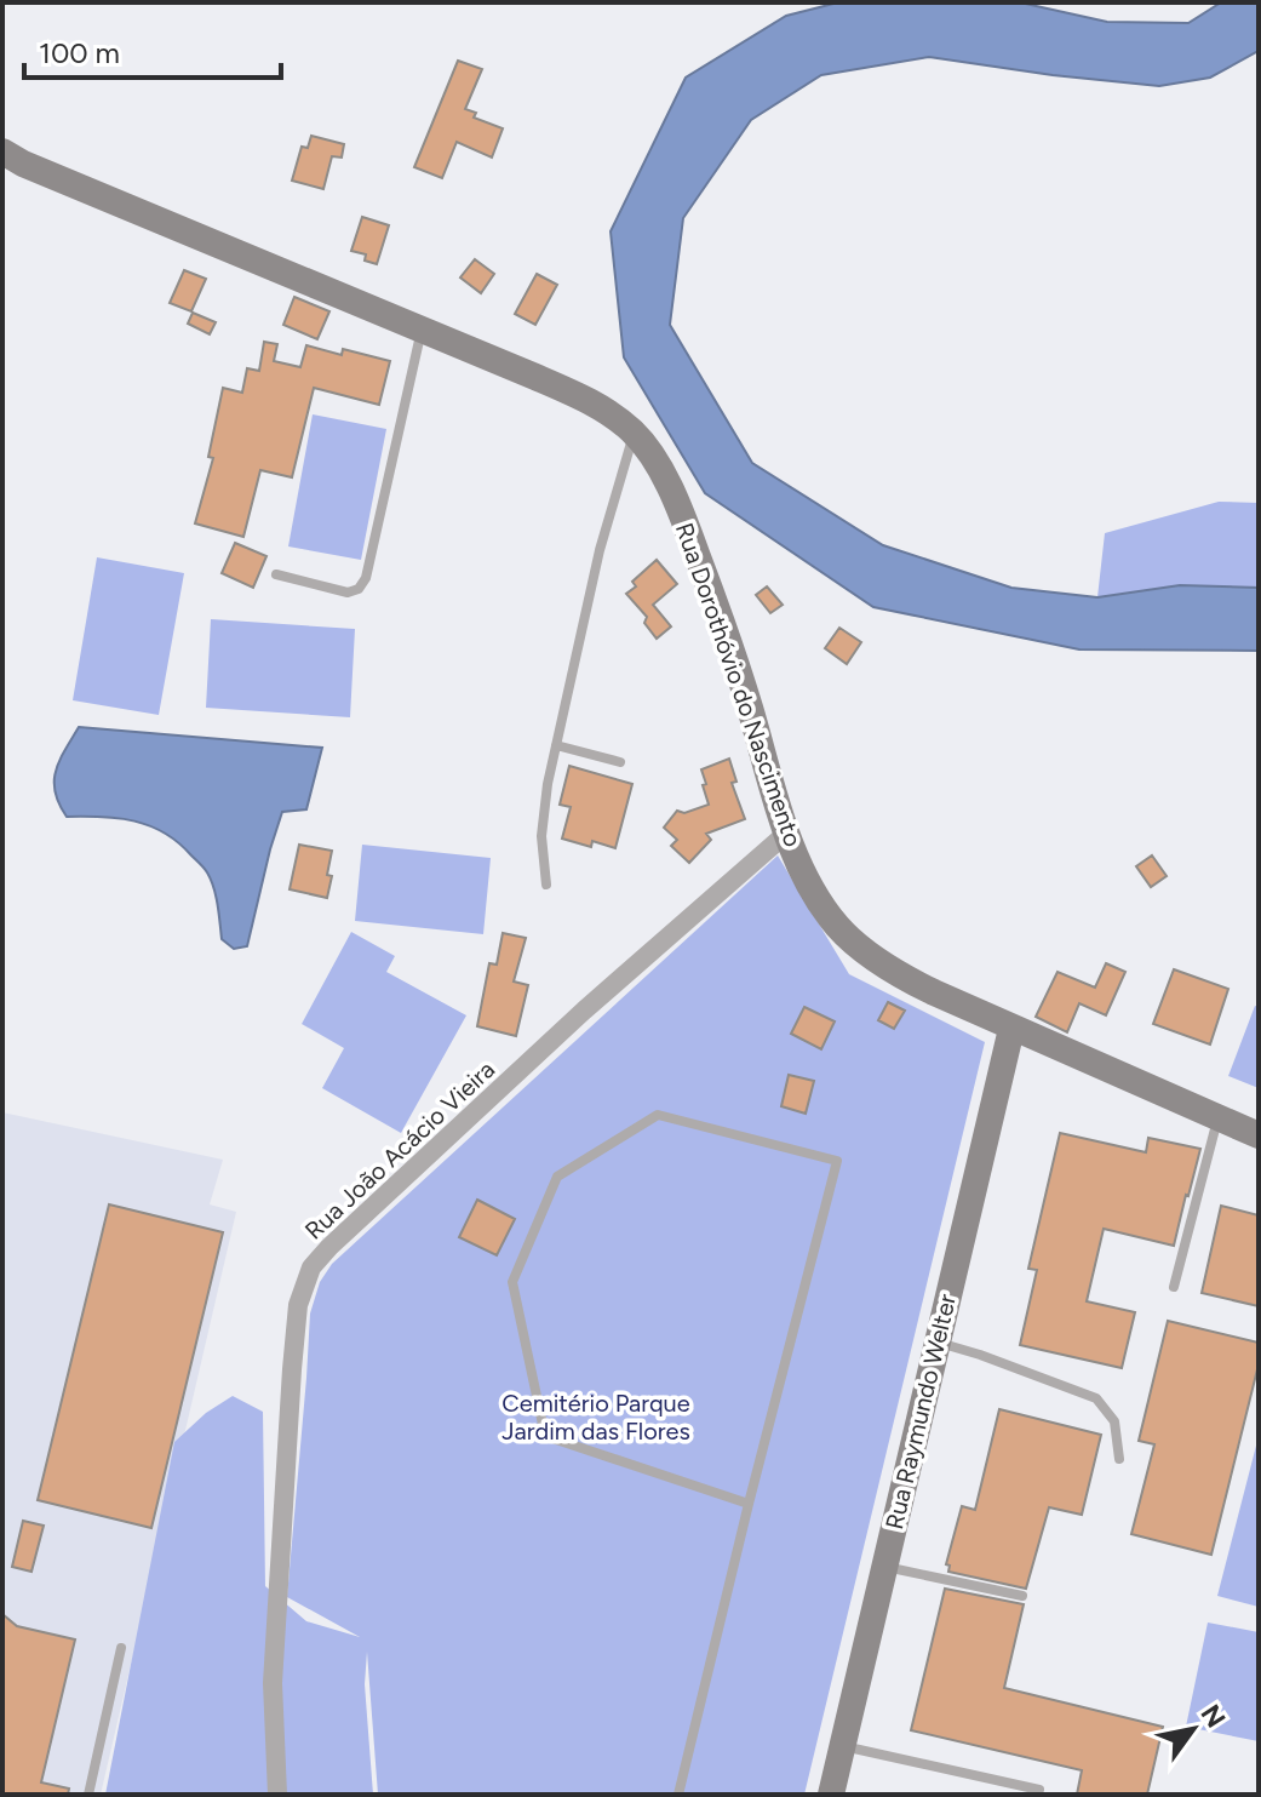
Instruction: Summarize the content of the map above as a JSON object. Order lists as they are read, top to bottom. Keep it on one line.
{"streets":{"street":["Rua Dorothóvio do Nascimento","Rua João Acácio Vieira","Rua Raymundo Welter"]},"crossings":[["Rua Dorothóvio do Nascimento","Rua João Acácio Vieira"],["Rua Dorothóvio do Nascimento","Rua Raymundo Welter"]],"parks":["Cemitério Parque Jardim das Flores"],"scale_bar":"100 m","north":"top right"}
